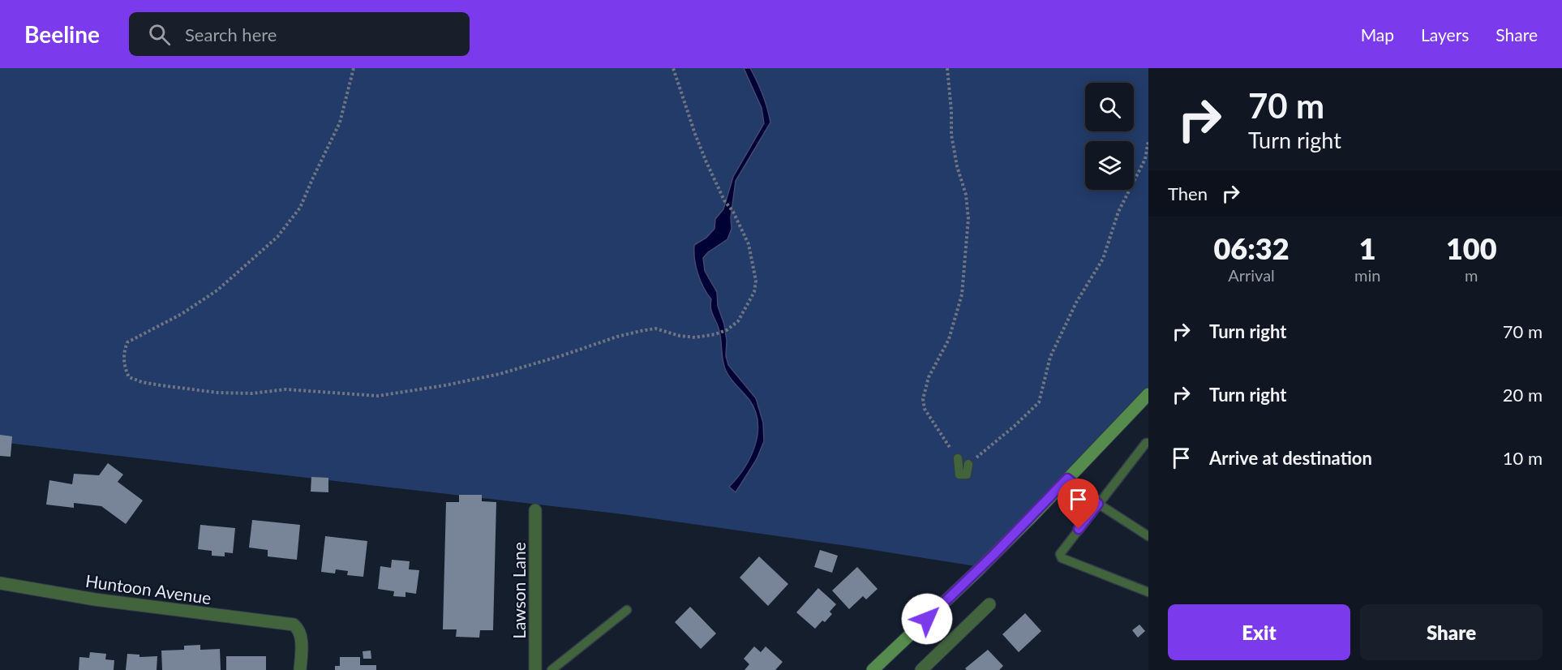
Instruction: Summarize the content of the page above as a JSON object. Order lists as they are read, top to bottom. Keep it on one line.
{"streets":{"street":["Huntoon Avenue","Lawson Lane"]},"page":{"header":"Beeline","search":"Search here","nav":["Map","Layers","Share"],"turn":["70 m","Turn right"],"then":"Then","eta":["06:32","Arrival","1","min","100","m"],"list":[{"name":"Turn right","value":"70 m"},{"name":"Turn right","value":"20 m"},{"name":"Arrive at destination","value":"10 m"}],"buttons":["Exit","Share"]}}
